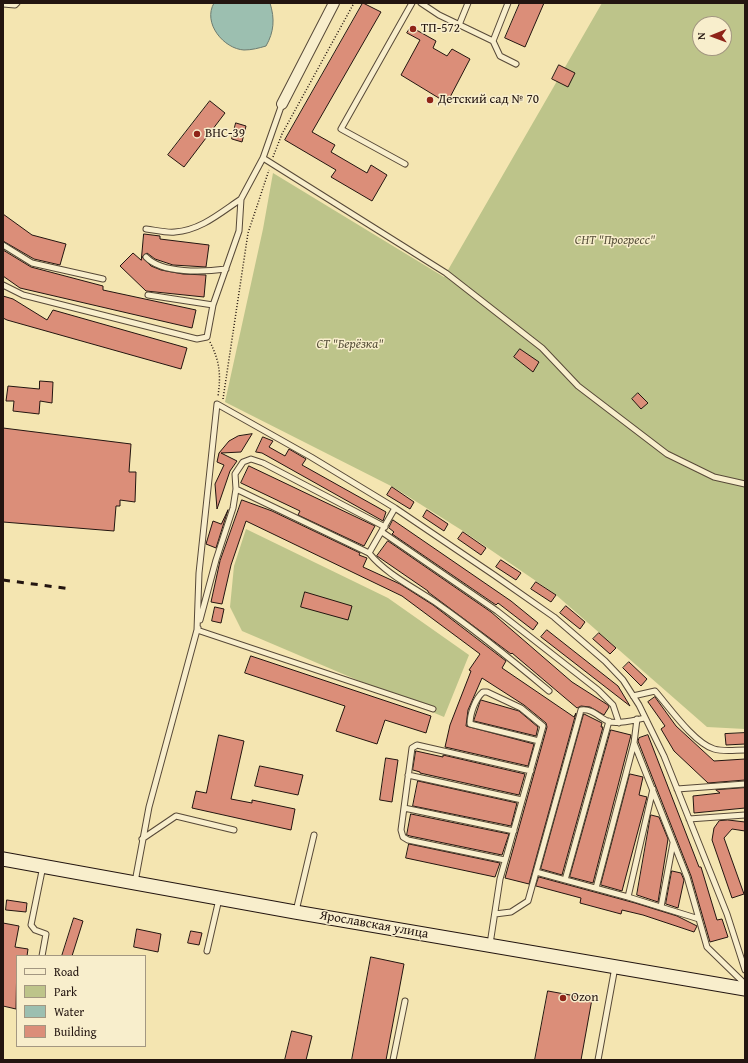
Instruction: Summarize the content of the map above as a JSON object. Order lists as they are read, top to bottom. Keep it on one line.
{"streets":{"main road":["Ярославская улица"]},"parks":["СНТ \"Прогресс\"","СТ \"Берёзка\""],"places":["ТП-572","Детский сад № 70","ВНС-39","Ozon"],"legend":["Road","Park","Water","Building"],"north":"left"}
